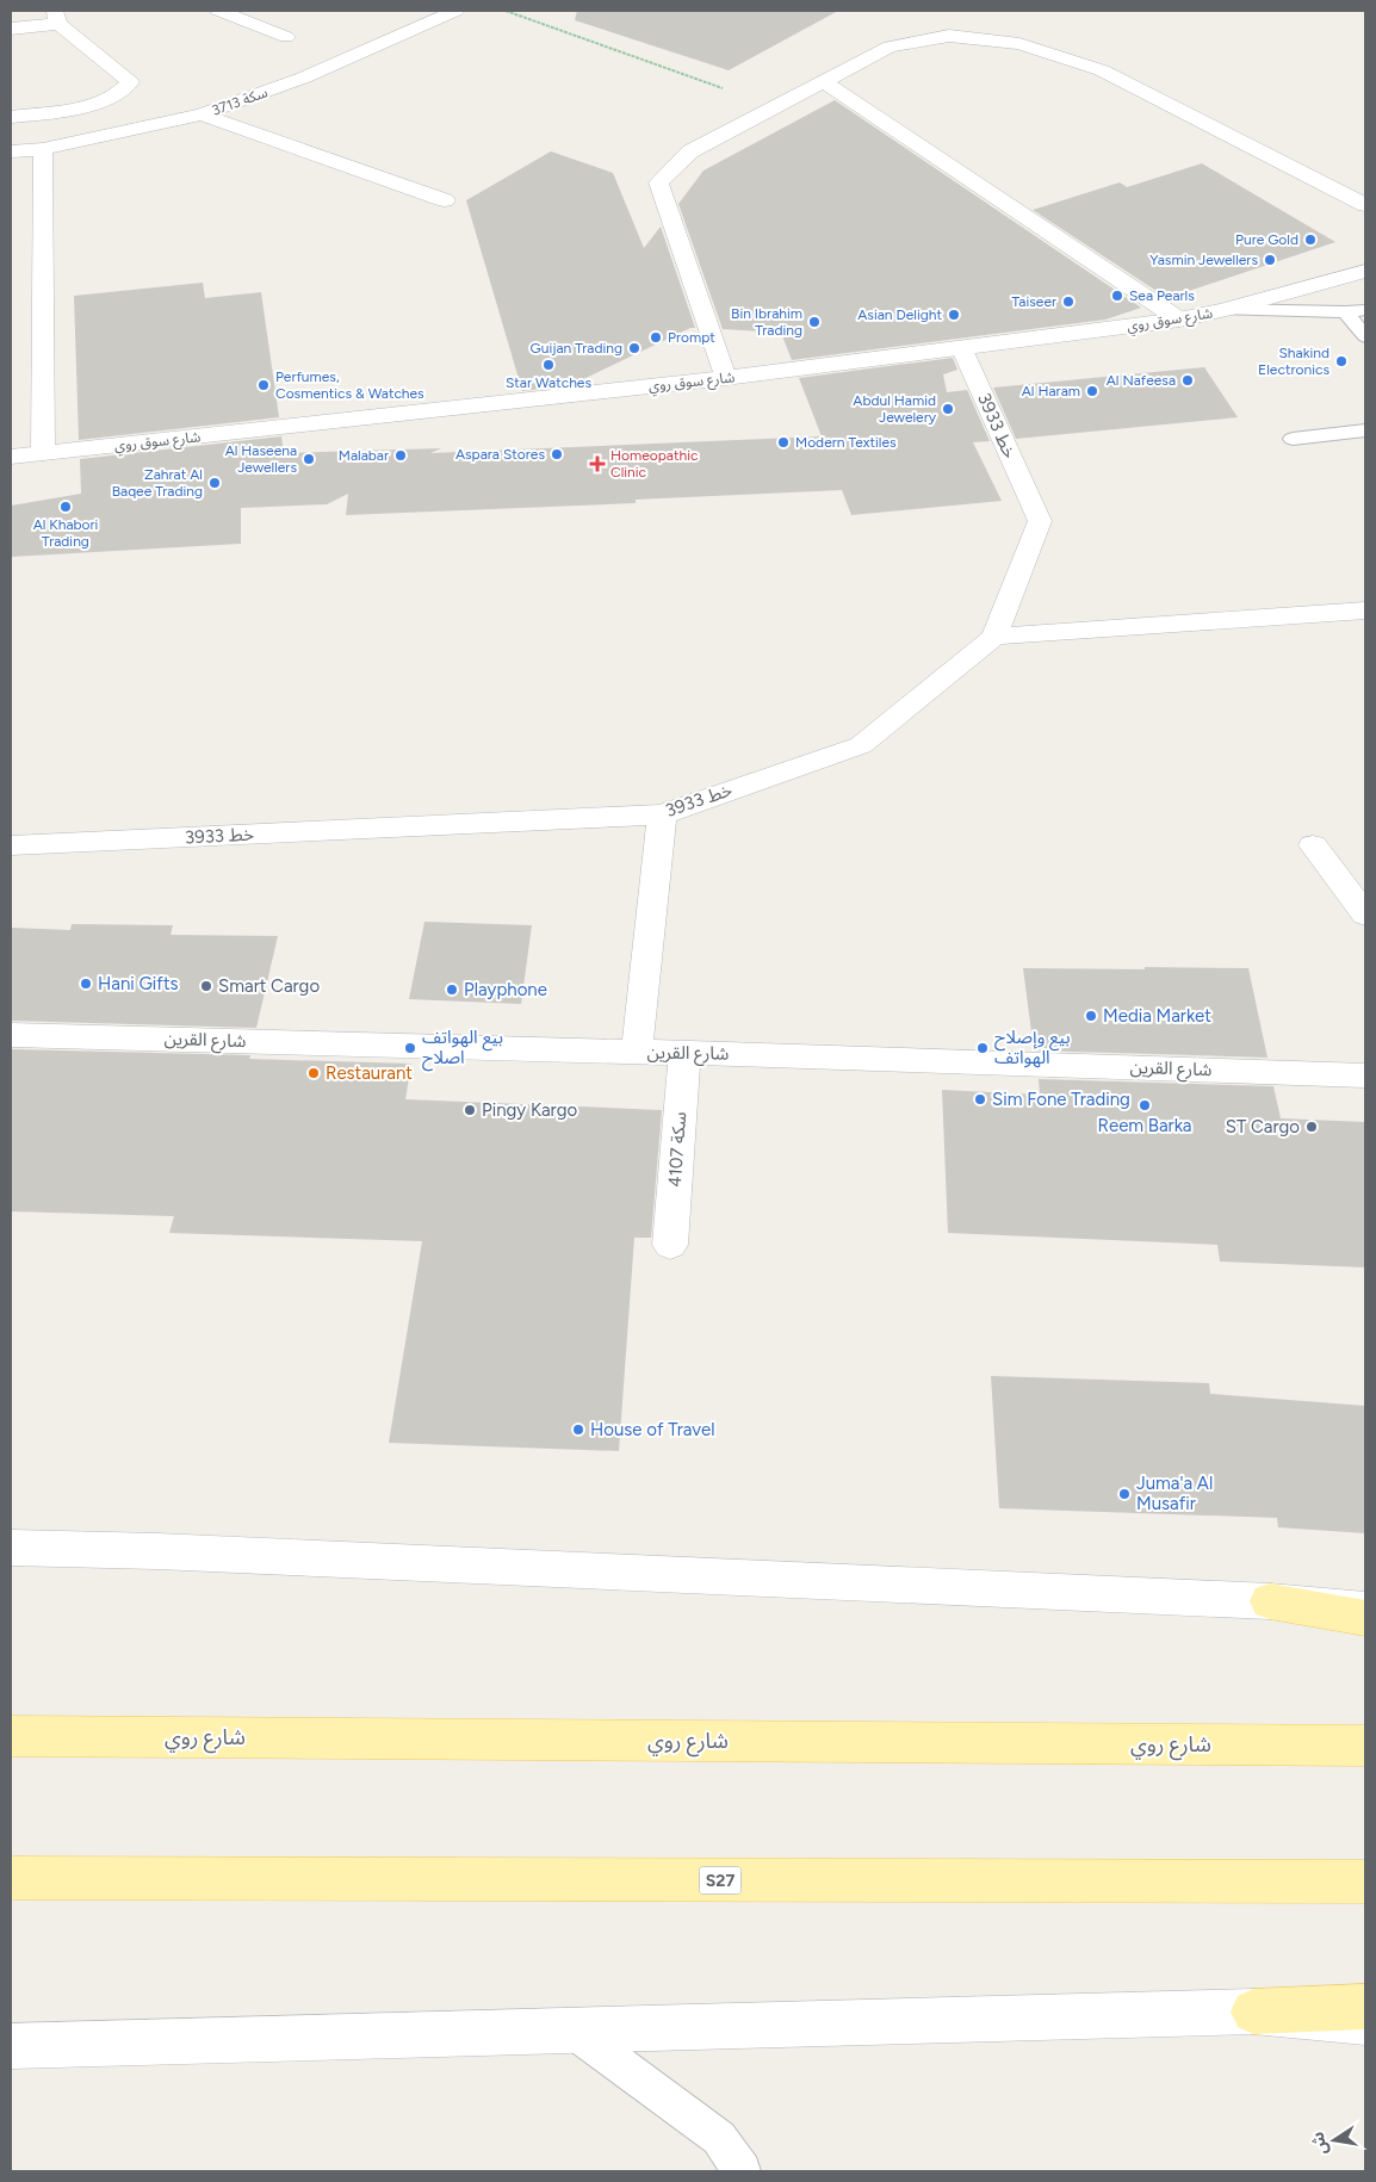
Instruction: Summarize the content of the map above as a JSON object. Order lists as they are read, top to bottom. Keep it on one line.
{"streets":{"main road":["شارع روي","S27"],"street":["سكة 3713","شارع سوق روي","3933 خط","شارع القرين","سكة 4107"]},"crossings":[["شارع سوق روي","3933 خط"],["شارع القرين","سكة 4107"]],"places":{"other":["Pure Gold","Yasmin Jewellers","Sea Pearls","Taiseer","Asian Delight","Bin Ibrahim Trading","Prompt","Guijan Trading","Shakind Electronics","Star Watches","Al Nafeesa","Perfumes, Cosmentics & Watches","Al Haram","Abdul Hamid Jewelery","Modern Textiles","Aspara Stores","Malabar","Al Haseena Jewellers","Zahrat Al Baqee Trading","Al Khabori Trading","Hani Gifts","Smart Cargo","Playphone","Media Market","بيع الهواتف اصلاح","بيع وإصلاح الهواتف","Restaurant","Sim Fone Trading","Reem Barka","Pingy Kargo","ST Cargo","House of Travel","Juma'a Al Musafir"],"health":["Homeopathic Clinic"]},"north":"left"}
